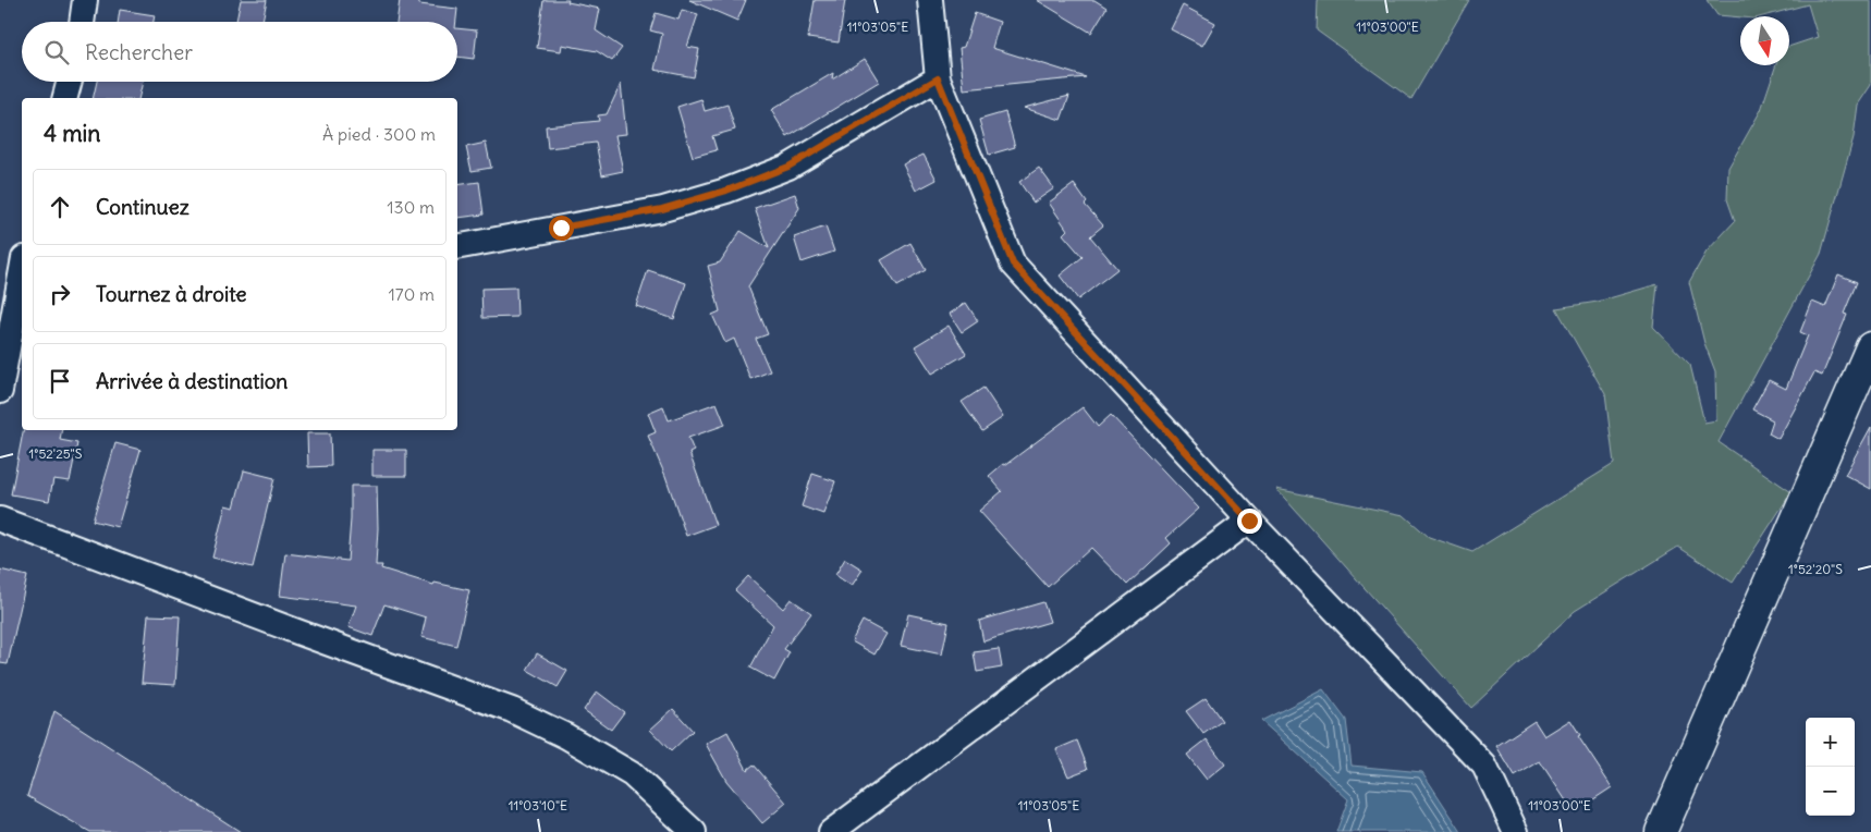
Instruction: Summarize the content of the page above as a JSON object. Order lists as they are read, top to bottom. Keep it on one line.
{"north":"bottom","page":{"search":"Rechercher","heading":["4 min","À pied · 300 m"],"list":[["Continuez","130 m"],["Tournez à droite","170 m"],"Arrivée à destination"],"map_buttons":["+","−"]},"coordinates":["11°03'05\"E","11°03'00\"E","1°52'25\"S","1°52'20\"S","11°03'10\"E"]}
